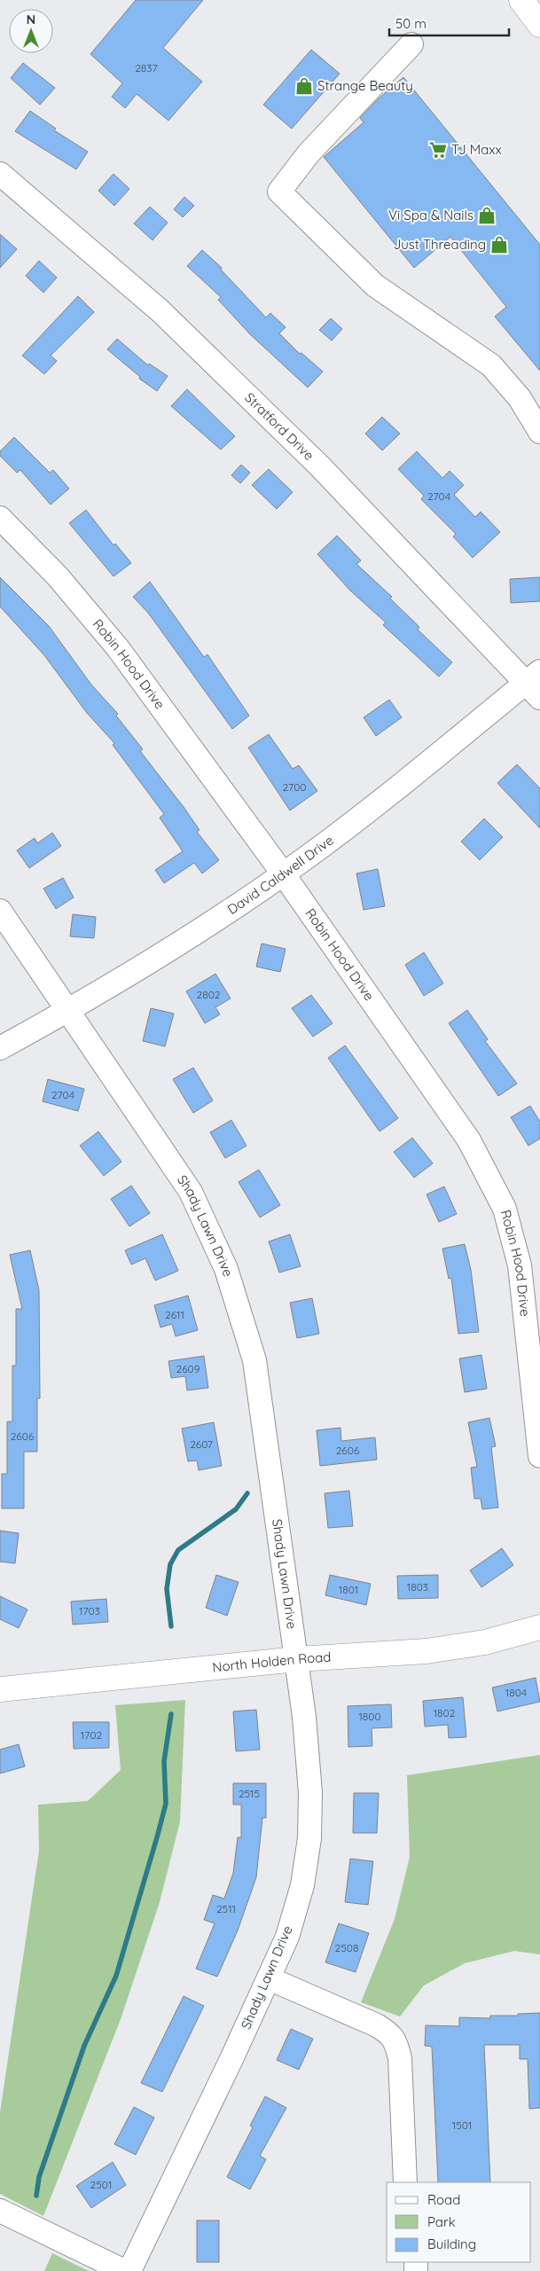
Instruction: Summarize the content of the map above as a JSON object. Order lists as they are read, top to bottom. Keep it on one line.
{"streets":{"main road":["North Holden Road"],"street":["Stratford Drive","Robin Hood Drive","David Caldwell Drive","Shady Lawn Drive"]},"crossings":[["Stratford Drive","David Caldwell Drive"],["Robin Hood Drive","David Caldwell Drive"],["David Caldwell Drive","Shady Lawn Drive"],["Shady Lawn Drive","North Holden Road"]],"places":{"shop":["Strange Beauty","Vi Spa & Nails","Just Threading"],"supermarket":["TJ Maxx"]},"house_numbers":["2837","2704","2700","2802","2704","2611","2609","2606","2607","2606","1803","1801","1703","1804","1802","1800","1702","2515","2511","2508","1501","2501"],"legend":["Road","Park","Building"],"scale_bar":"50 m","north":"top"}
